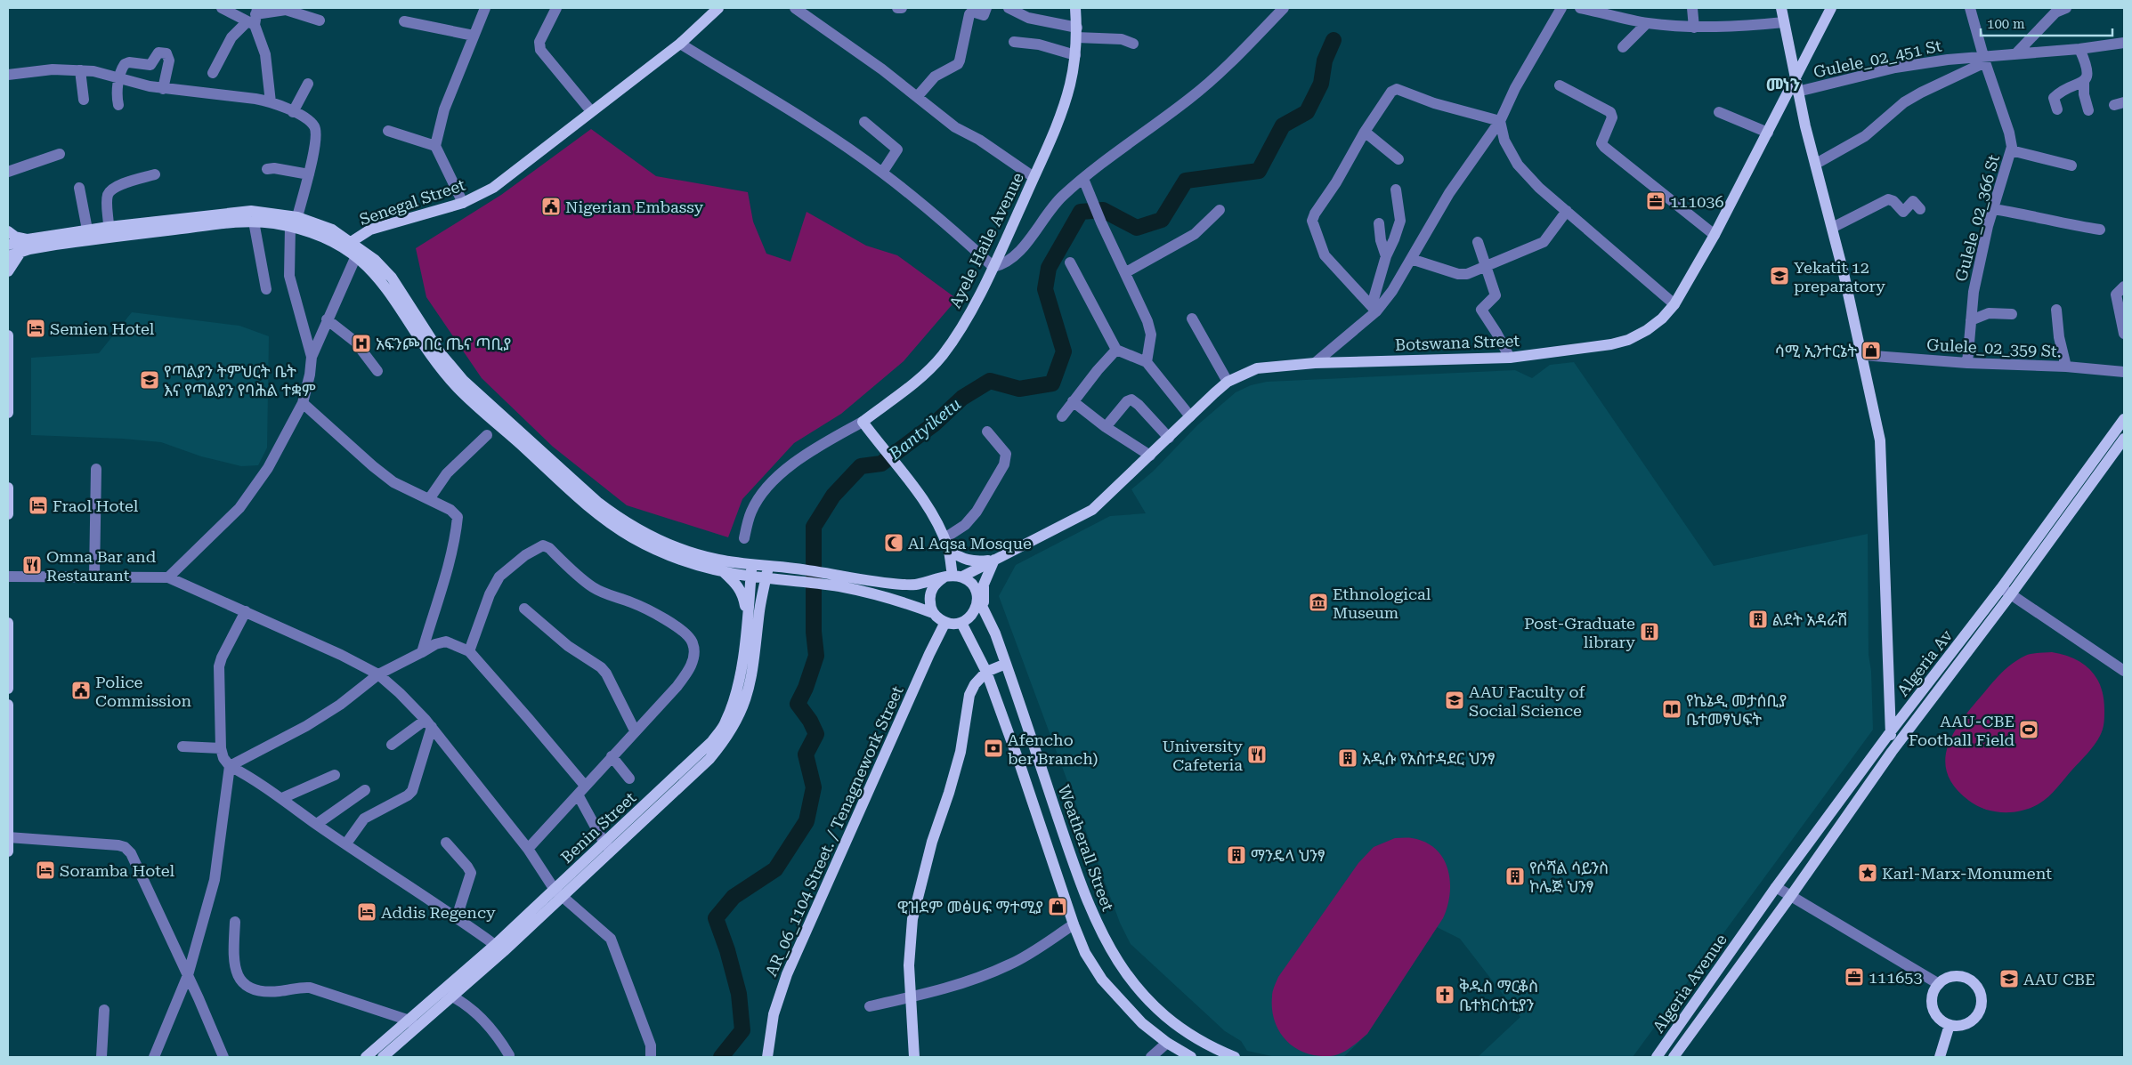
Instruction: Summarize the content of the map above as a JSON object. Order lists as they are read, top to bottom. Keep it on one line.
{"streets":{"main road":["Senegal Street","Ayele Haile Avenue","Botswana Street","Algeria Av","Benin Street","AR_06_1104 Street. / Tenagnework Street","Weatherall Street","Algeria Avenue"],"street":["Gulele_02_451 St","Gulele_02_366 St","Gulele_02_359 St."]},"crossings":[["Gulele_02_451 St","Gulele_02_366 St"],["Gulele_02_366 St","Gulele_02_359 St."],["Botswana Street","AR_06_1104 Street. / Tenagnework Street"],["Botswana Street","Weatherall Street"],["Algeria Av","Algeria Avenue"],["AR_06_1104 Street. / Tenagnework Street","Weatherall Street"]],"districts":["መነን"],"water":["Bantyiketu"],"places":{"office":["111036","111653"],"public building":["Nigerian Embassy","Police Commission"],"school or university":["Yekatit 12 preparatory","የጣልያን ትምህርት ቤት እና የጣልያን የባሕል ተቋም","AAU Faculty of Social Science","AAU CBE"],"hotel":["Semien Hotel","Fraol Hotel","Soramba Hotel","Addis Regency"],"hospital":["አፍንጮ በር ጤና ጣቢያ"],"shop":["ሳሚ ኢንተርኔት","ዊዝደም መፅሀፍ ማተሚያ"],"mosque":["Al Aqsa Mosque"],"restaurant":["Omna Bar and Restaurant","University Cafeteria"],"museum":["Ethnological Museum"],"building":["ልደት አዳራሽ","Post-Graduate library","አዲሱ የአስተዳደር ህንፃ","ማንዴላ ህንፃ","የሶሻል ሳይንስ ኮሌጅ ህንፃ"],"library":["የኬኔዲ መታሰቢያ ቤተመፃህፍት"],"sports":["AAU-CBE Football Field"],"bank":["Afencho ber Branch)"],"place":["Karl-Marx-Monument"],"church":["ቅዱስ ማርቆስ ቤተክርስቲያን"]},"scale_bar":"100 m"}
